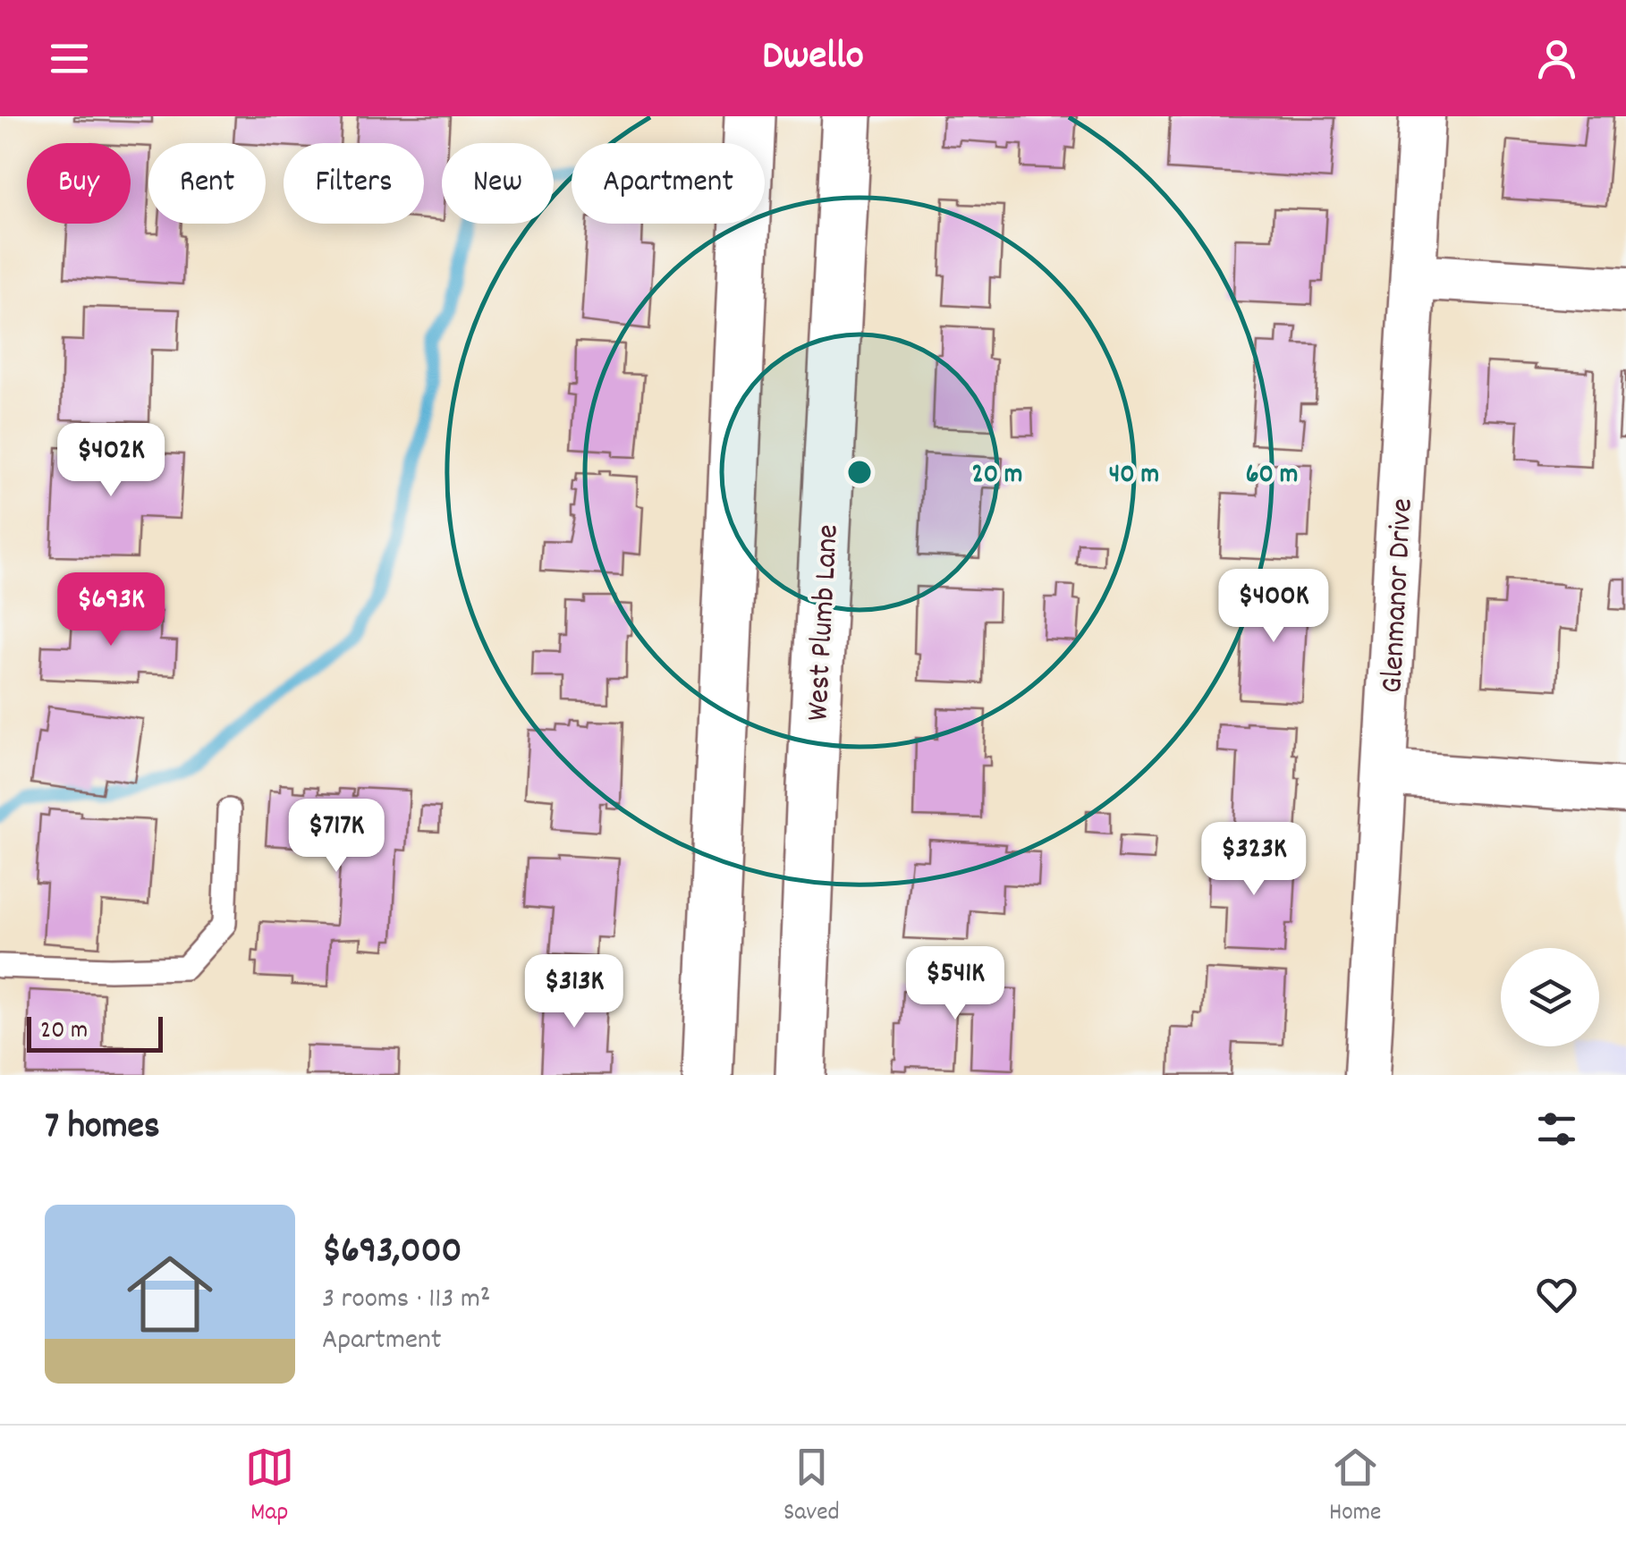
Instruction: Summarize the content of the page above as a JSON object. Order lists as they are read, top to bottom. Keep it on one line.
{"streets":{"main road":["West Plumb Lane"],"street":["Glenmanor Drive"]},"scale_bar":"20 m","page":{"header":"Dwello","chip":["Buy","Rent","Filters","New","Apartment"],"price":["$402K","$400K","$693K","$717K","$323K","$541K","$313K"],"scale":"20 m","heading":"7 homes","list":[{"name":"$693,000","note":"3 rooms · 113 m² · Apartment"}],"tabs":["Map","Saved","Home"]},"rings":["20 m","40 m","60 m"]}
